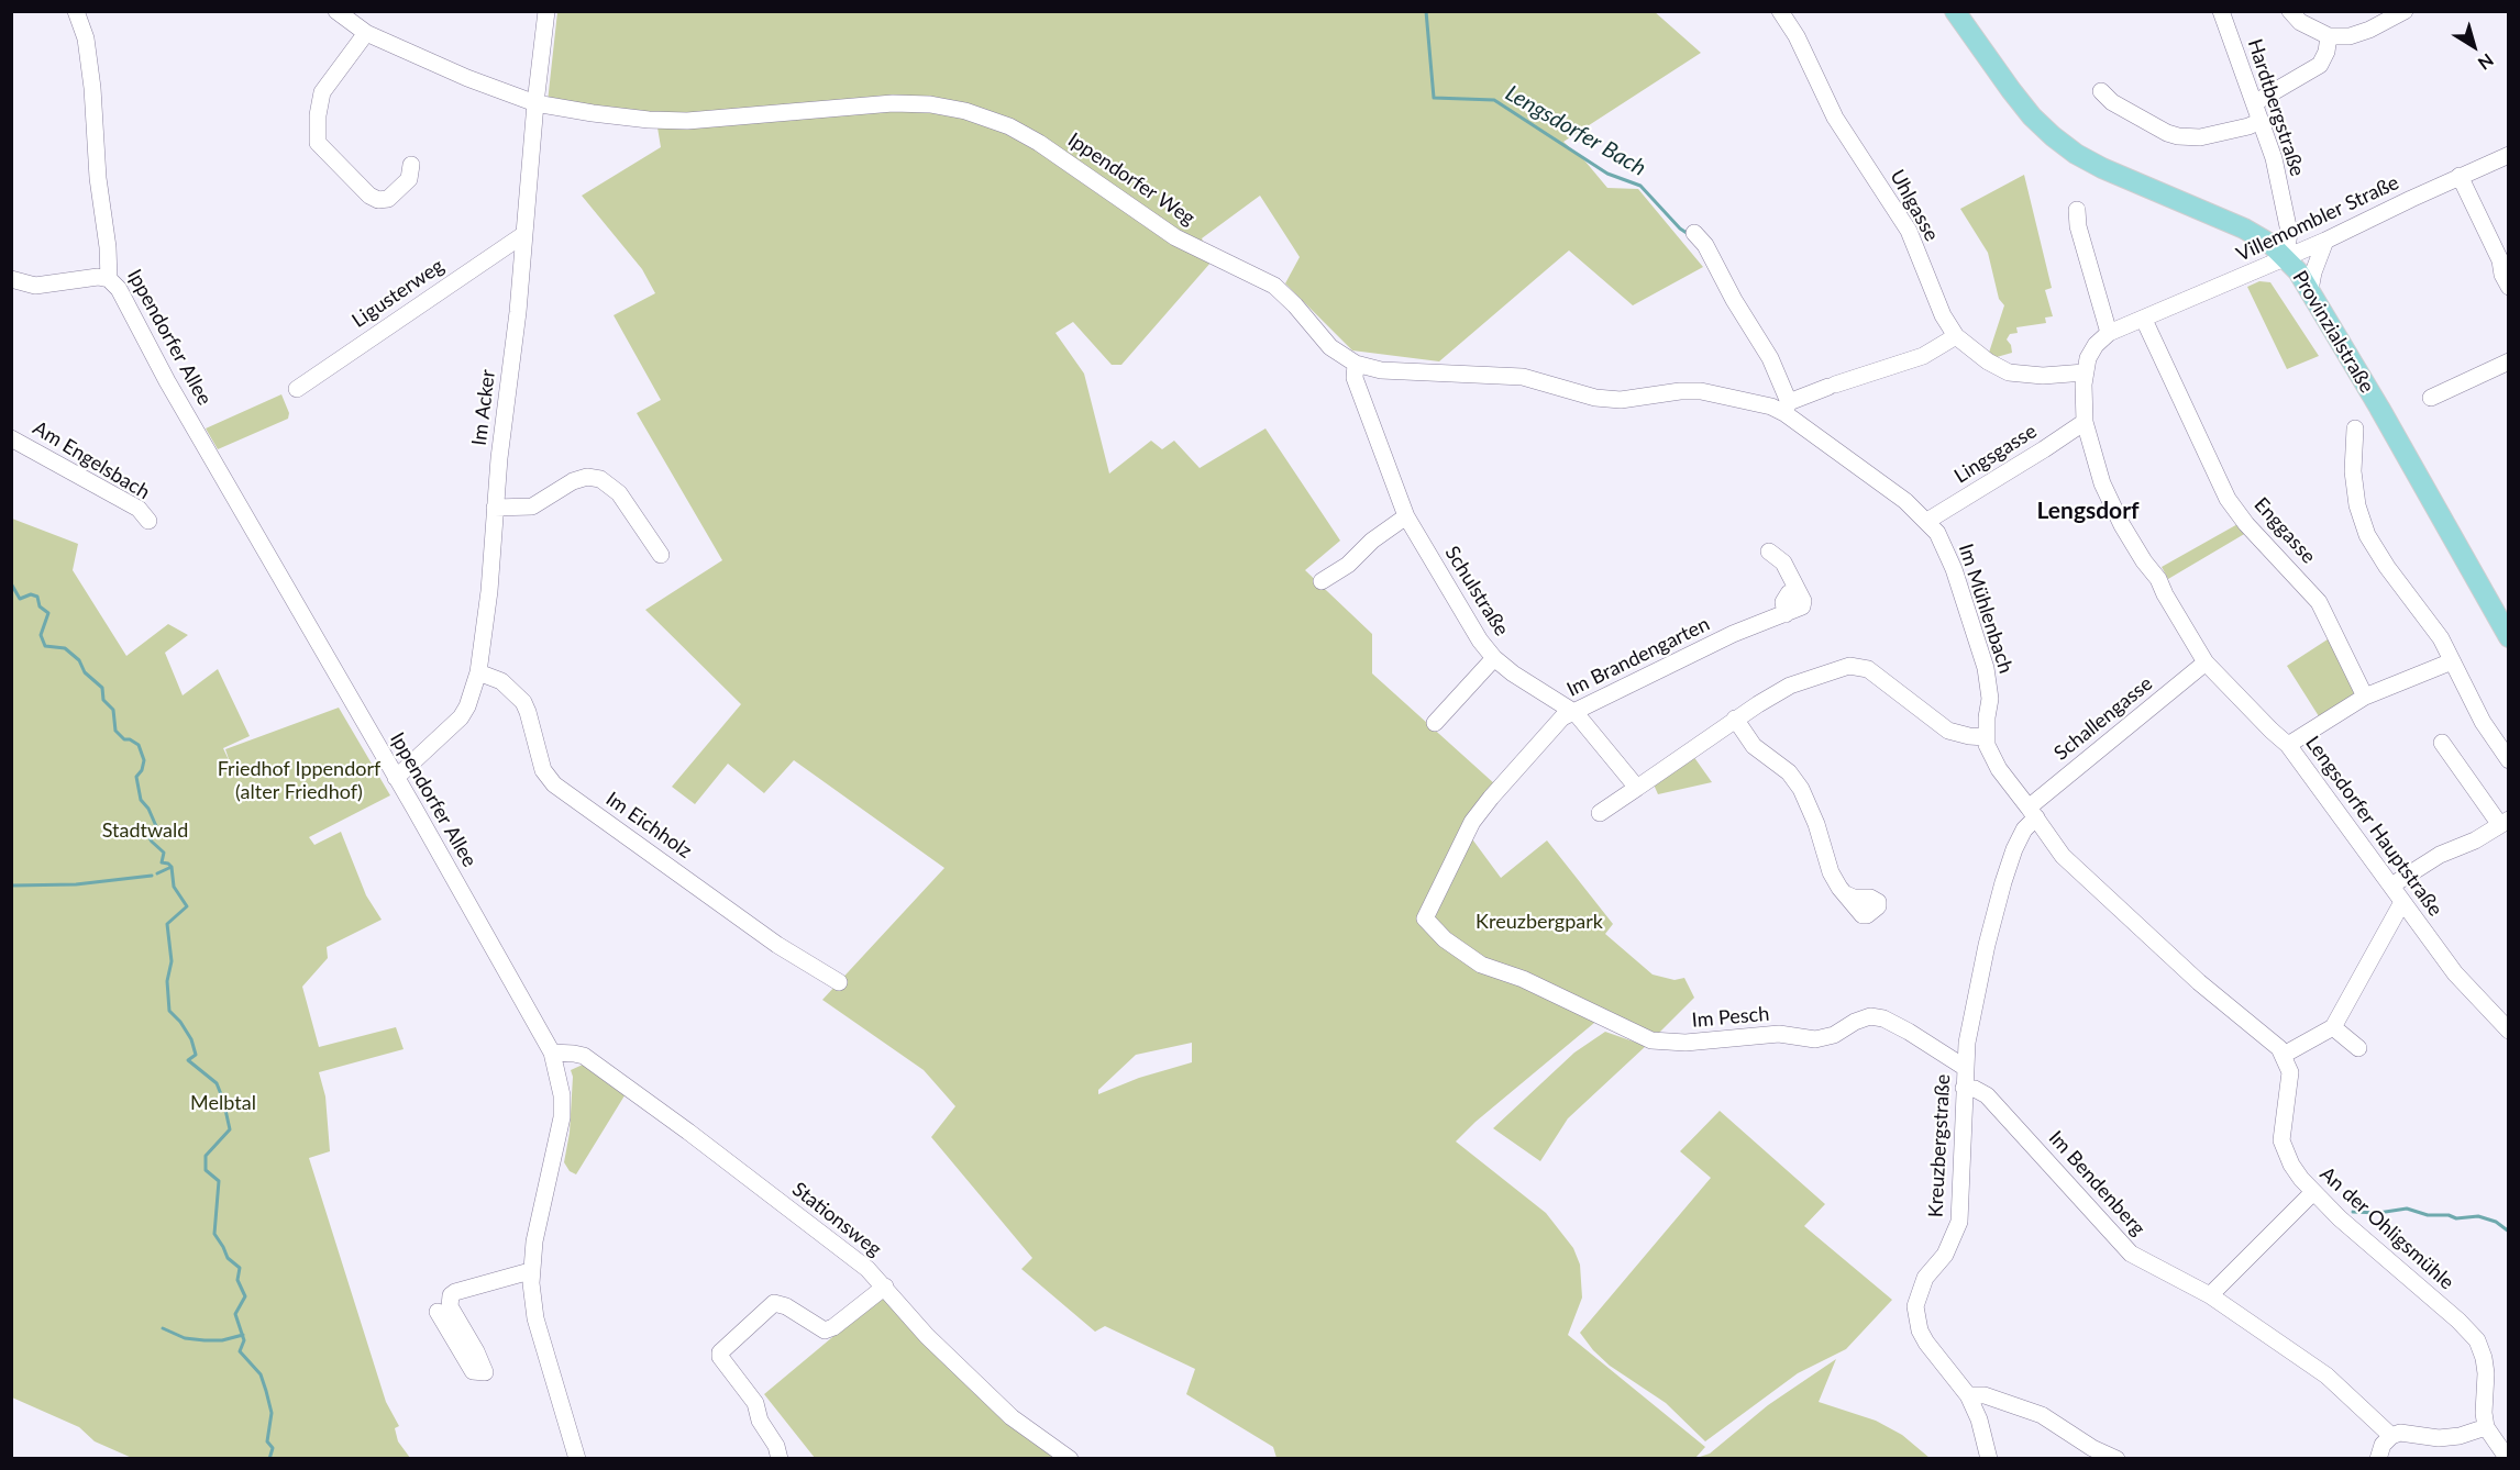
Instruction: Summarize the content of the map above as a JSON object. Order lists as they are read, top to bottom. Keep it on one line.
{"streets":{"main road":["Provinzialstraße"],"street":["Hardtbergstraße","Ippendorfer Weg","Uhlgasse","Villemombler Straße","Ligusterweg","Ippendorfer Allee","Im Acker","Lingsgasse","Am Engelsbach","Enggasse","Schulstraße","Im Mühlenbach","Im Brandengarten","Schallengasse","Im Eichholz","Lengsdorfer Hauptstraße","Im Pesch","Kreuzbergstraße","Im Bendenberg","Stationsweg","An der Ohligsmühle"]},"crossings":[["Hardtbergstraße","Villemombler Straße"],["Hardtbergstraße","Provinzialstraße"],["Ippendorfer Weg","Im Acker"],["Ippendorfer Weg","Schulstraße"],["Ippendorfer Weg","Im Mühlenbach"],["Uhlgasse","Lengsdorfer Hauptstraße"],["Villemombler Straße","Provinzialstraße"],["Villemombler Straße","Enggasse"],["Ligusterweg","Im Acker"],["Ippendorfer Allee","Im Acker"],["Ippendorfer Allee","Stationsweg"],["Im Acker","Im Eichholz"],["Lingsgasse","Im Mühlenbach"],["Lingsgasse","Lengsdorfer Hauptstraße"],["Schulstraße","Im Brandengarten"],["Im Mühlenbach","Schallengasse"],["Im Mühlenbach","Kreuzbergstraße"],["Im Mühlenbach","An der Ohligsmühle"],["Im Brandengarten","Im Pesch"],["Schallengasse","Lengsdorfer Hauptstraße"],["Schallengasse","Kreuzbergstraße"],["Im Pesch","Kreuzbergstraße"],["Kreuzbergstraße","Im Bendenberg"]],"districts":["Lengsdorf"],"water":["Lengsdorfer Bach"],"parks":["Friedhof Ippendorf (alter Friedhof)","Stadtwald","Kreuzbergpark","Melbtal"],"north":"bottom right"}
